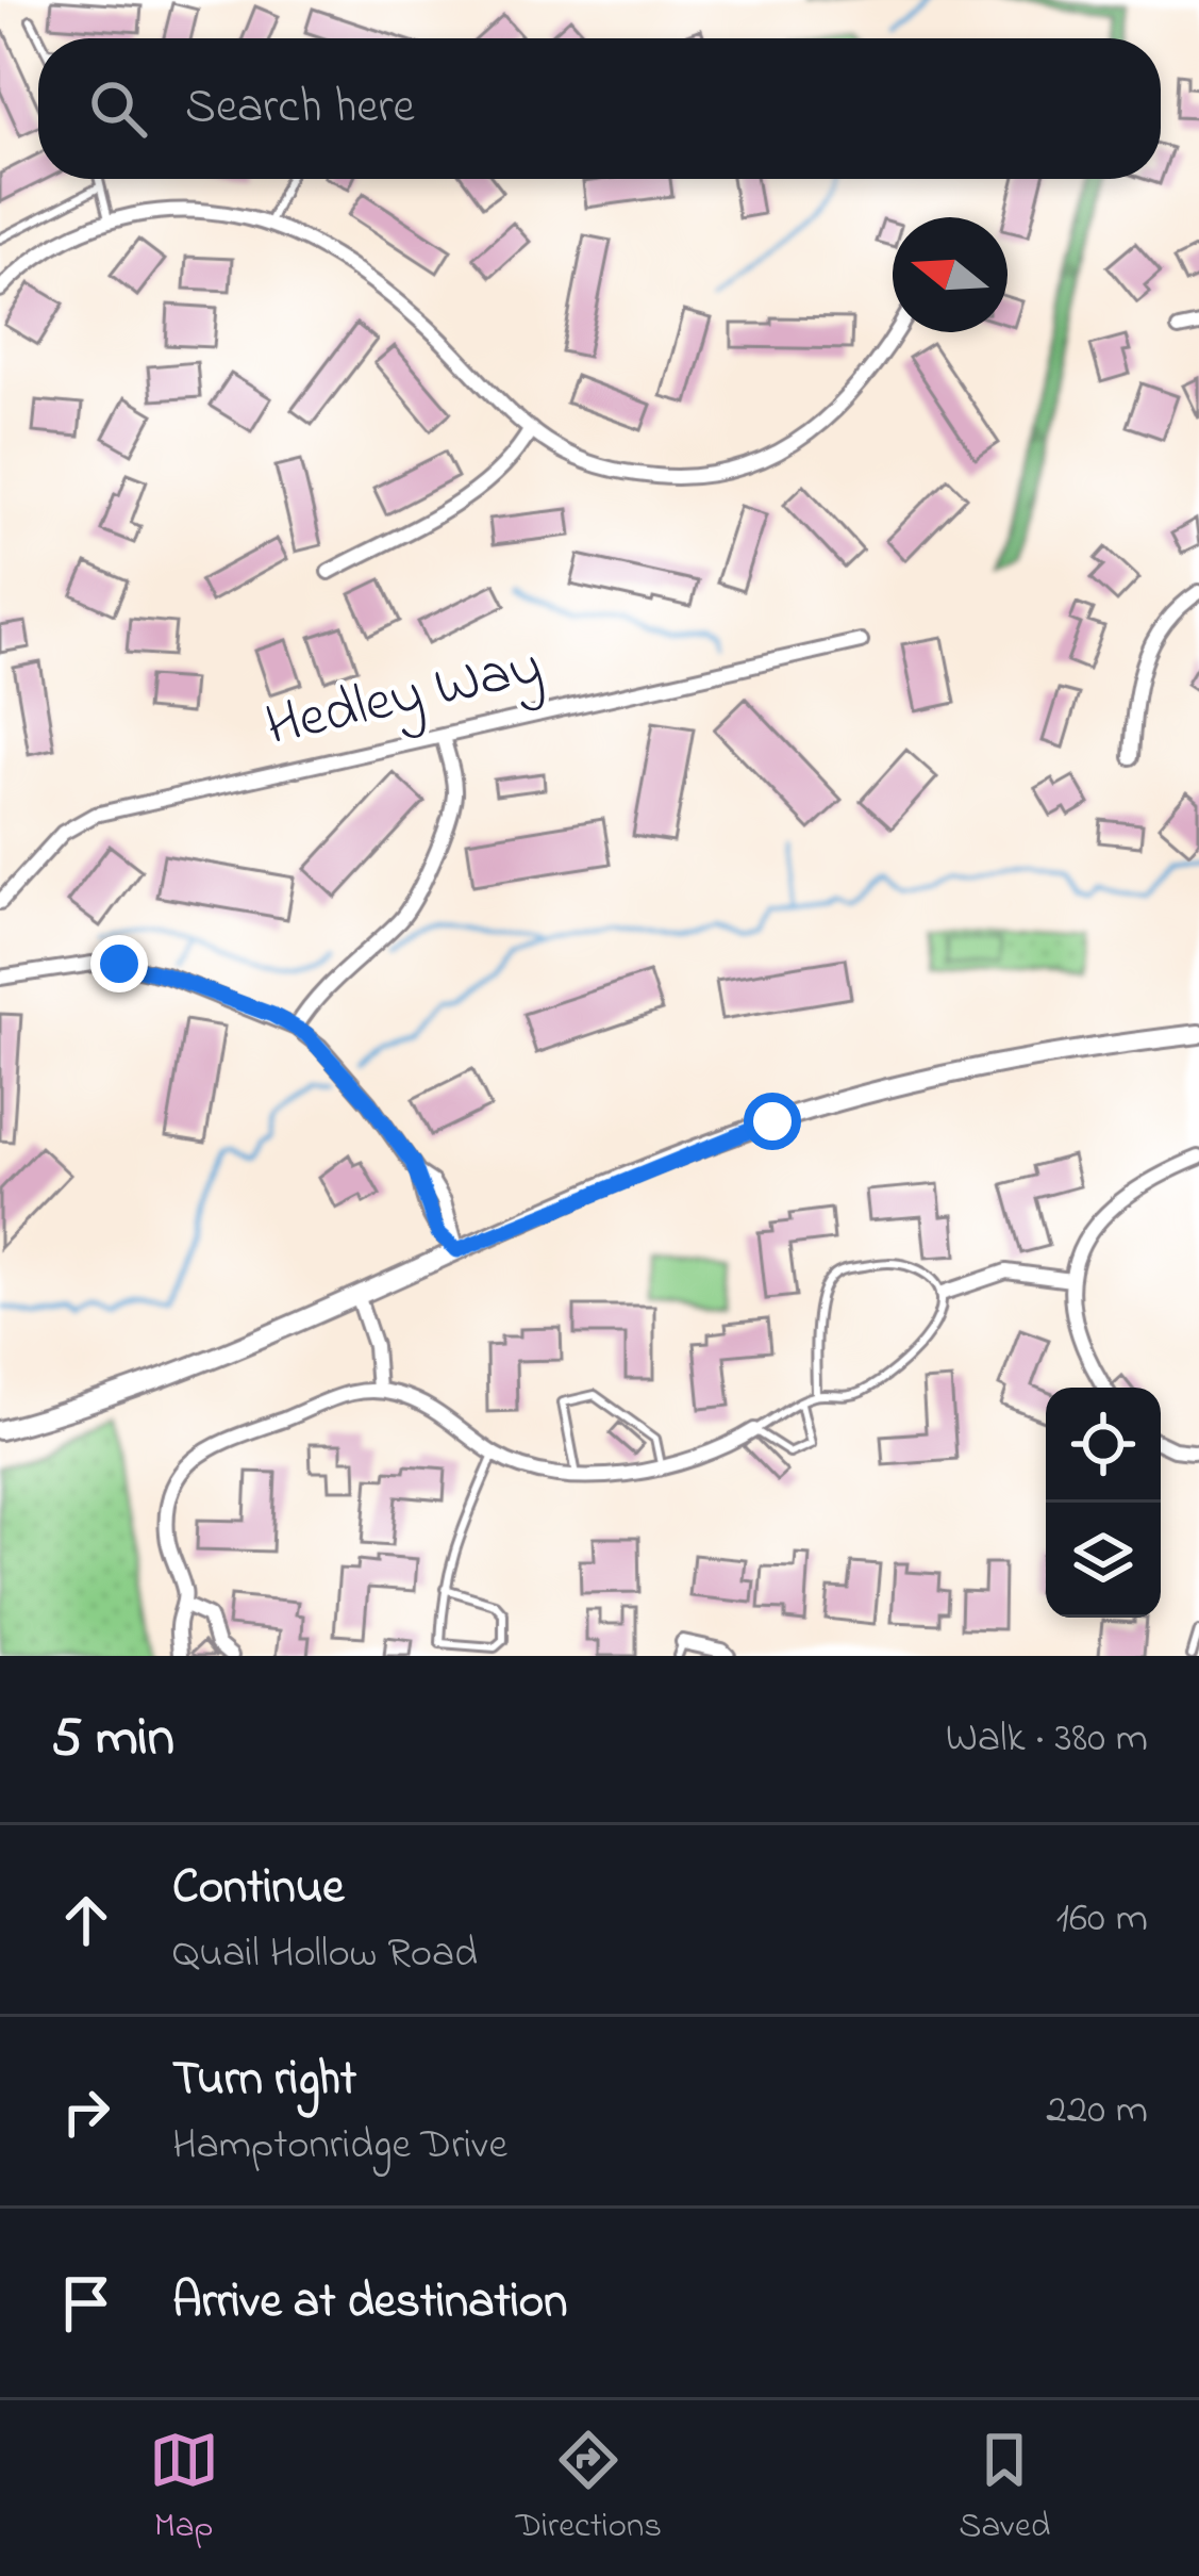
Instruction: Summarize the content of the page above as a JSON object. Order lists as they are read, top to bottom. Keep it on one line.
{"streets":{"street":["Hedley Way"]},"north":"left","page":{"search":"Search here","heading":["5 min","Walk · 380 m"],"list":[["Continue","Quail Hollow Road","160 m"],["Turn right","Hamptonridge Drive","220 m"],"Arrive at destination"],"nav":["Map","Directions","Saved"]}}
